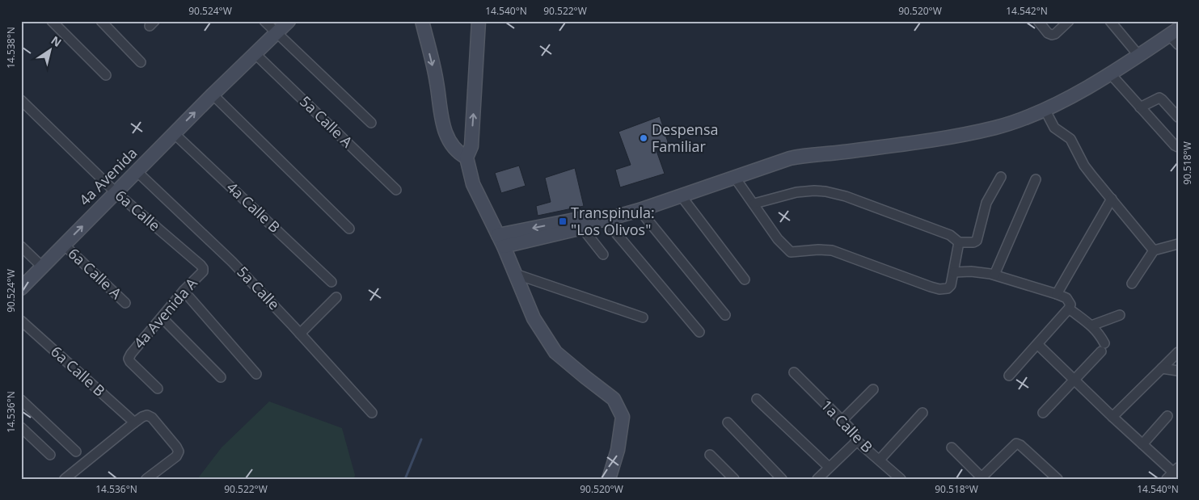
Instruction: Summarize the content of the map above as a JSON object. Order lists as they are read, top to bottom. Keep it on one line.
{"streets":{"street":["5a Calle A","4a Avenida","4a Calle B","6a Calle","6a Calle A","5a Calle","4a Avenida A","6a Calle B","1a Calle B"]},"crossings":[["5a Calle A","4a Avenida"],["4a Avenida","4a Calle B"],["4a Avenida","6a Calle"],["4a Avenida","6a Calle A"],["4a Avenida","5a Calle"],["6a Calle","4a Avenida A"]],"places":{"other":["Despensa Familiar"],"transit":["Transpinula: \"Los Olivos\""]},"north":"top right","coordinates":["90.524°W","14.540°N","90.522°W","90.520°W","14.542°N","14.538°N","90.518°W","14.536°N"]}
